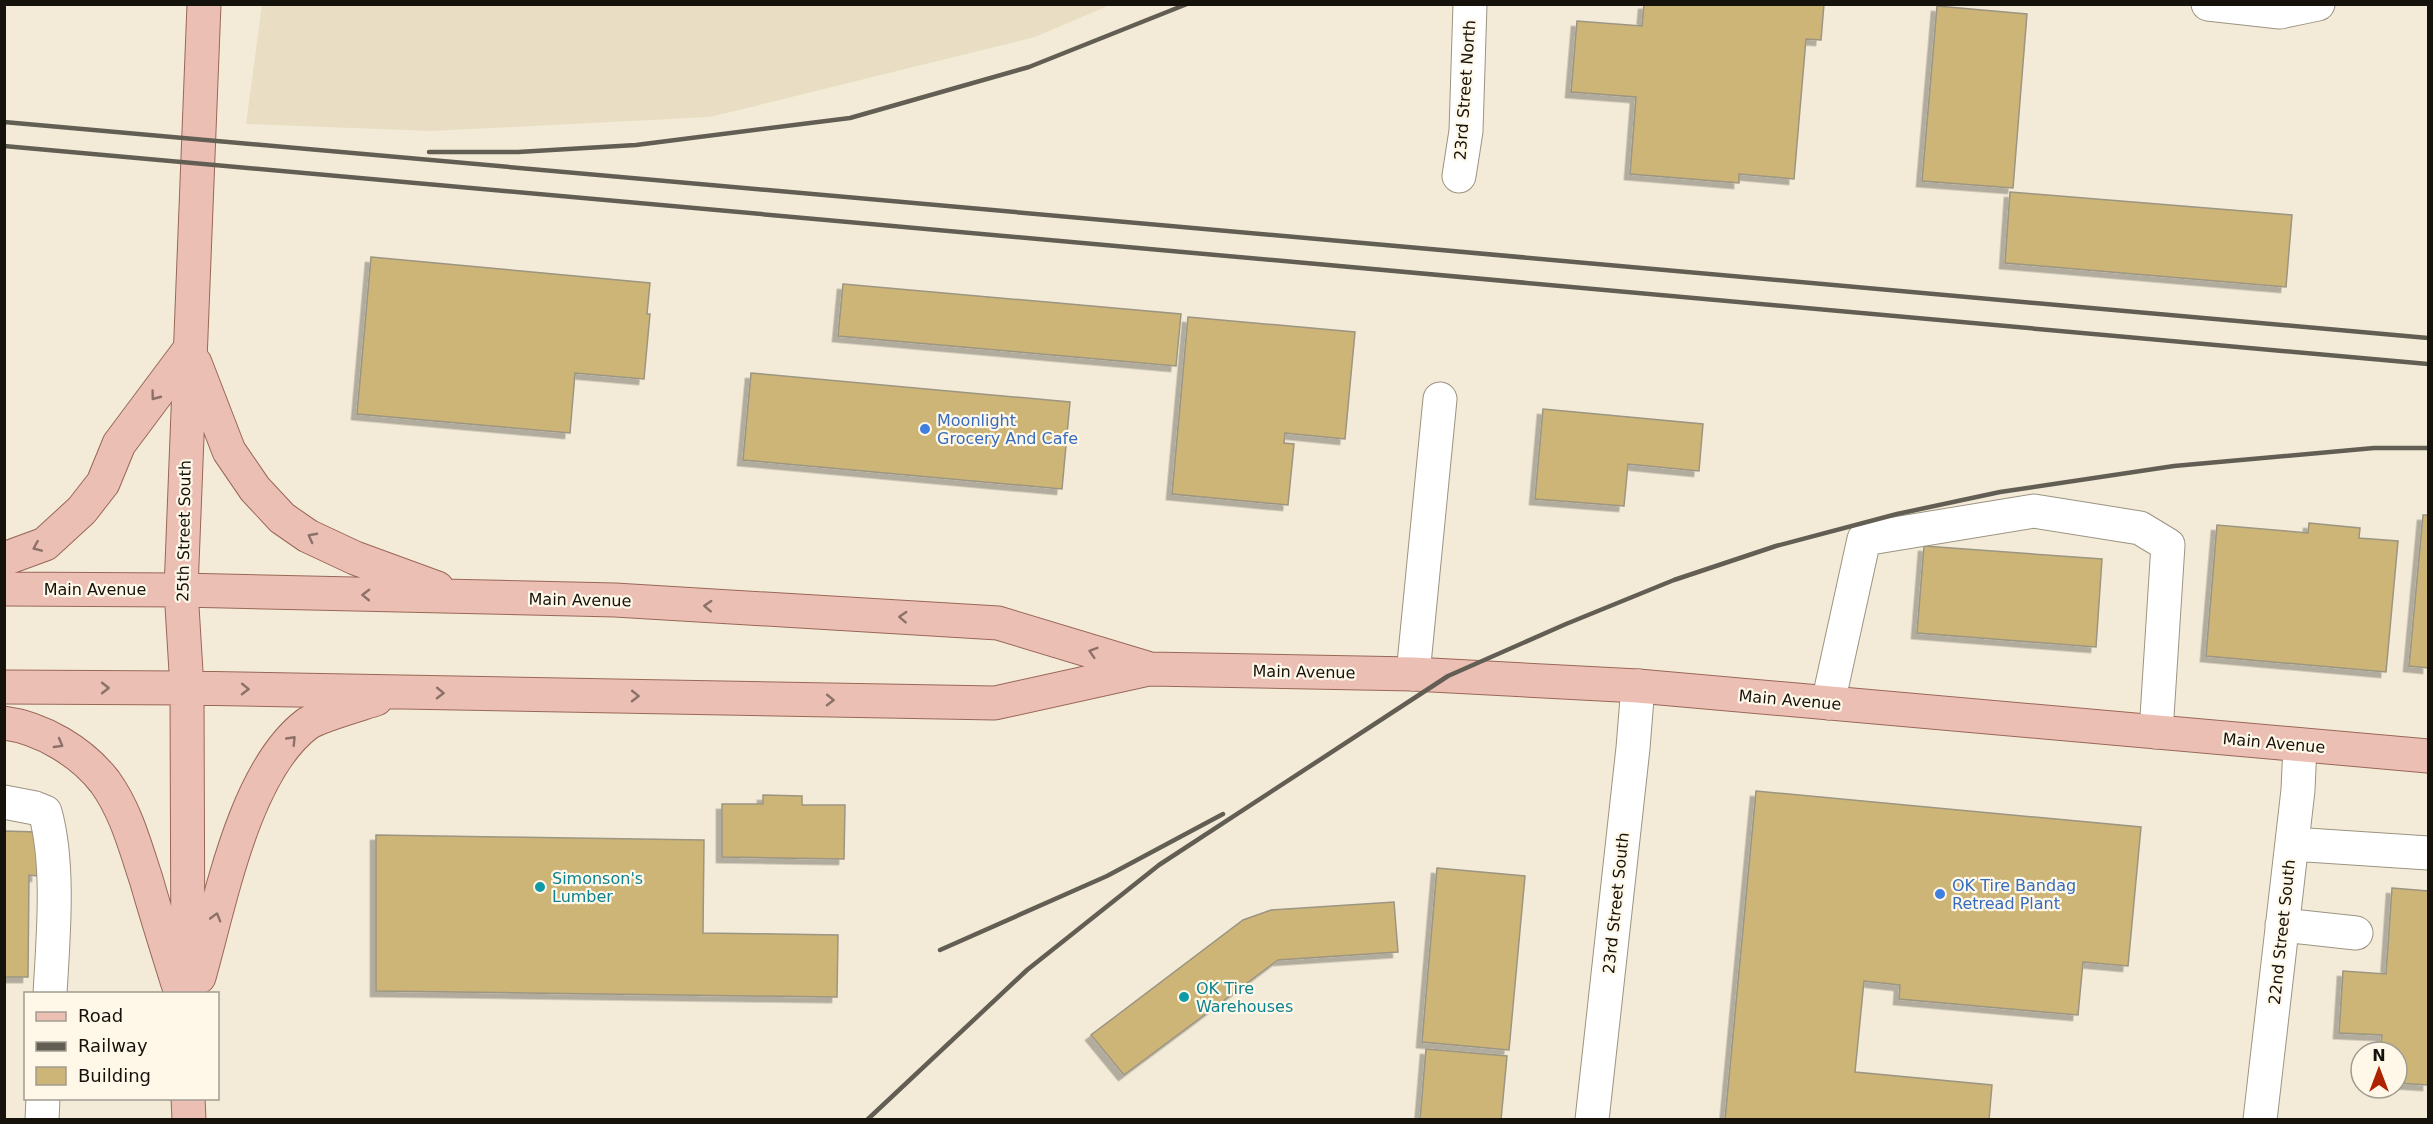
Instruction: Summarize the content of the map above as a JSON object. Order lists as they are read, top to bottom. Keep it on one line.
{"streets":{"main road":["25th Street South","Main Avenue"],"street":["23rd Street North","23rd Street South","22nd Street South"]},"crossings":[["25th Street South","Main Avenue"],["Main Avenue","23rd Street South"],["Main Avenue","22nd Street South"]],"places":["Moonlight Grocery And Cafe","Simonson's Lumber","OK Tire Bandag Retread Plant","OK Tire Warehouses"],"legend":["Road","Railway","Building"],"north":"top"}
